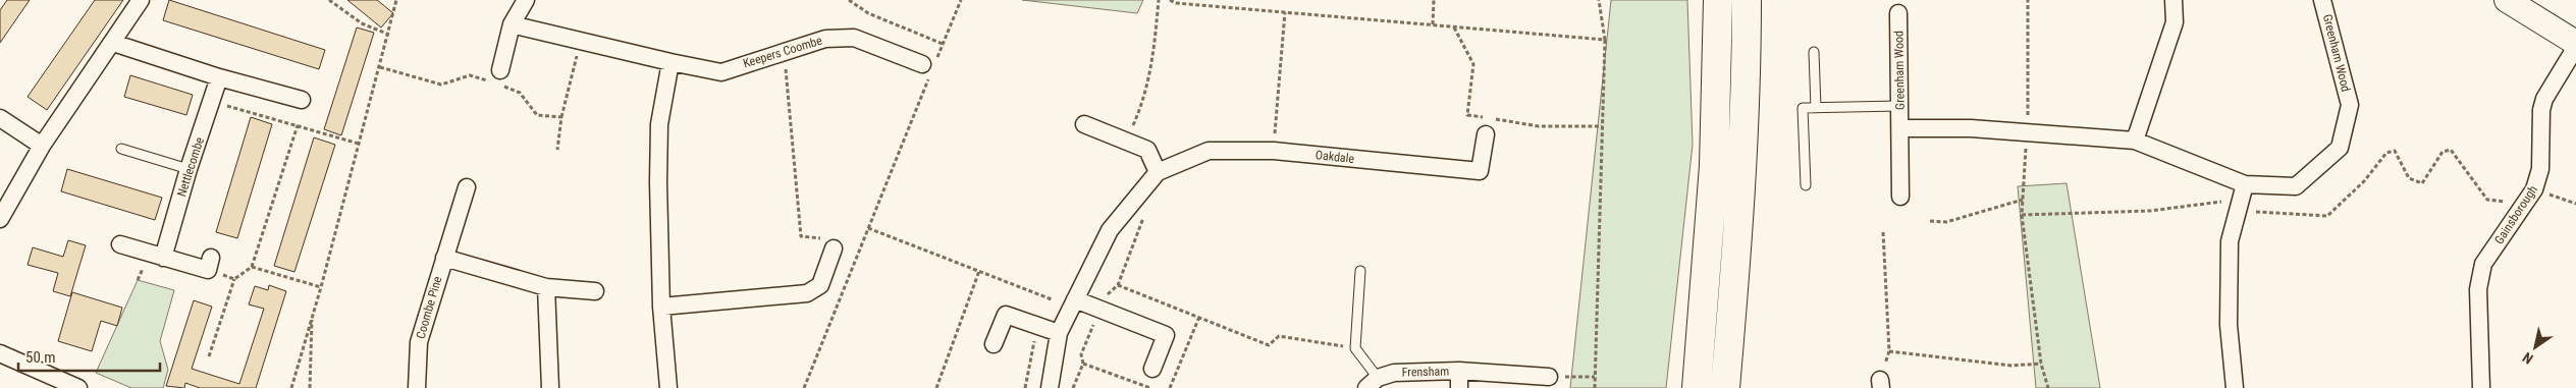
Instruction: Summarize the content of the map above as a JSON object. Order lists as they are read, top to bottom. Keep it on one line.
{"streets":{"street":["Keepers Coombe","Greenham Wood","Oakdale","Nettlecombe","Gainsborough","Coombe Pine","Frensham"]},"scale_bar":"50 m","north":"bottom left"}
